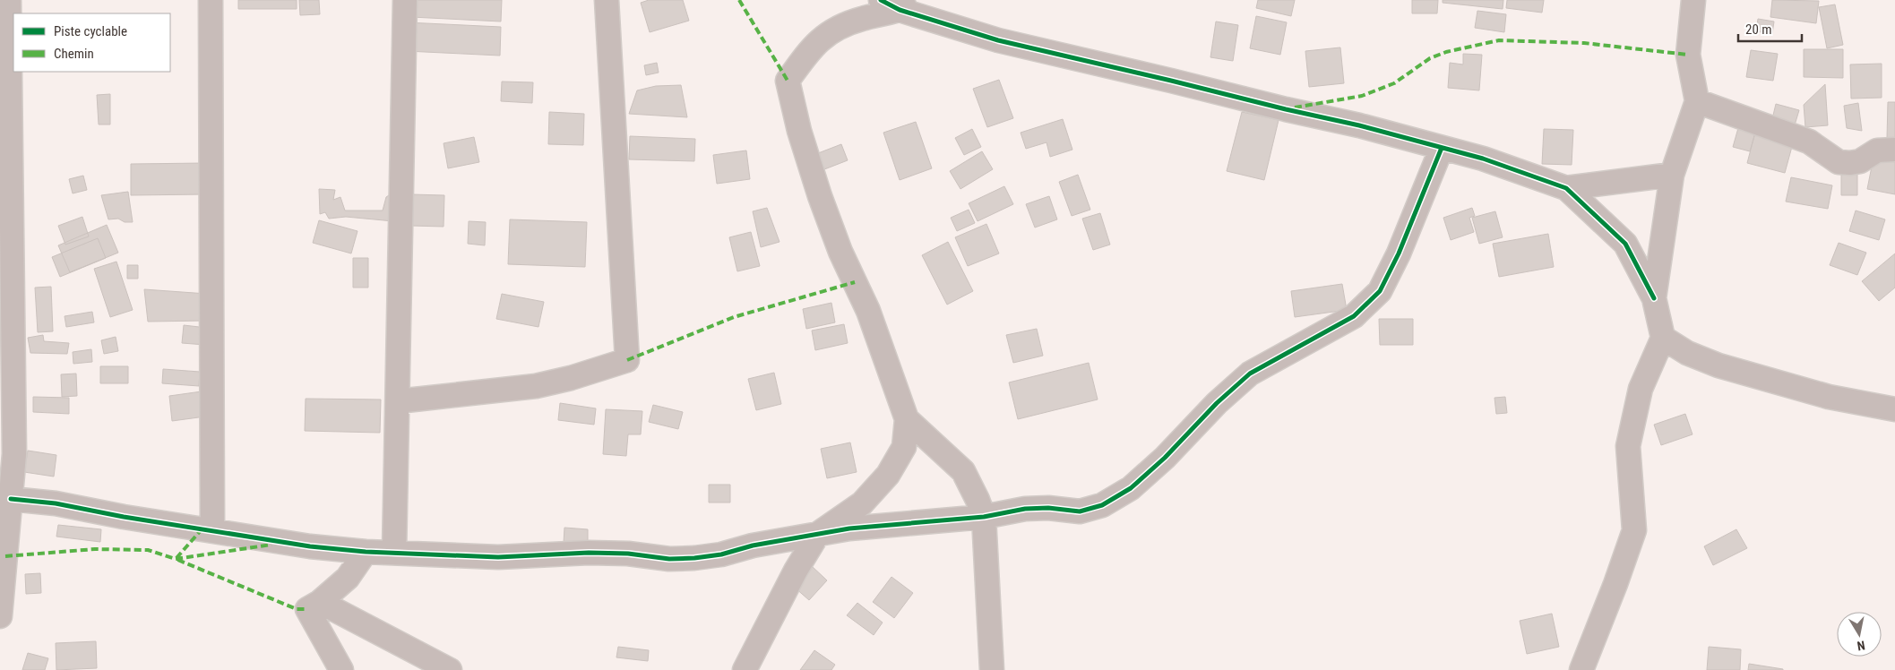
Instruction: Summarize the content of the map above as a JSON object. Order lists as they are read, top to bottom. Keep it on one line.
{"legend":["Piste cyclable","Chemin"],"scale_bar":"20 m","north":"bottom"}
